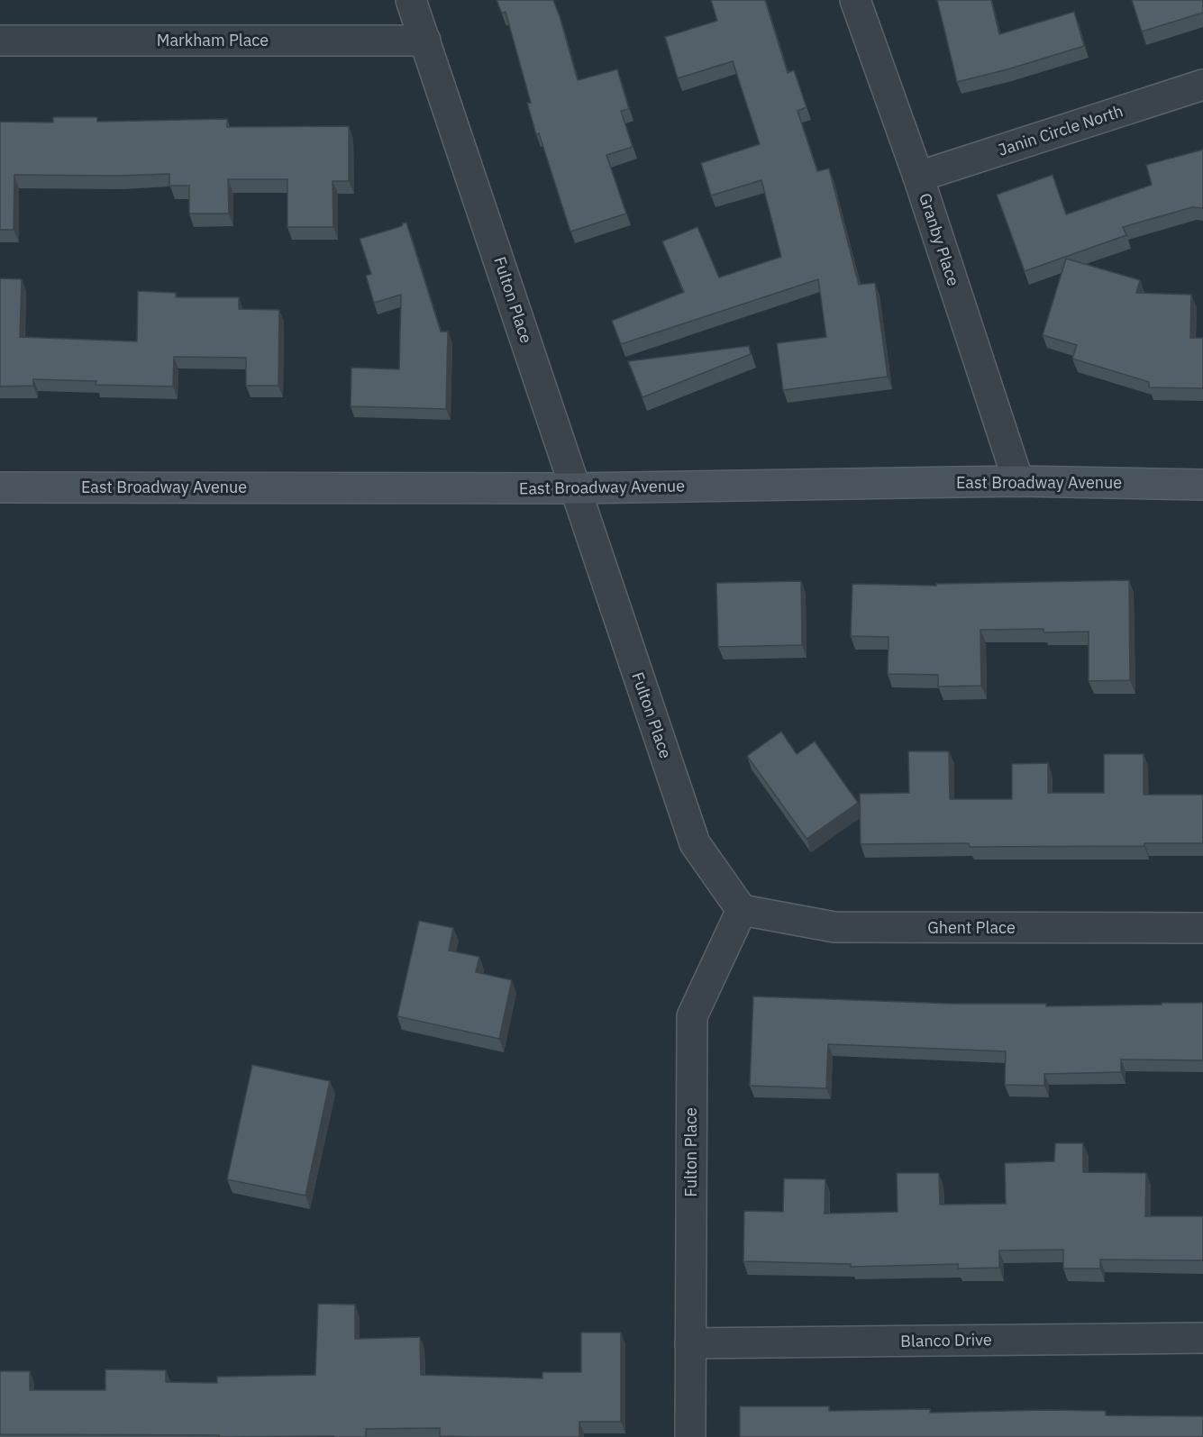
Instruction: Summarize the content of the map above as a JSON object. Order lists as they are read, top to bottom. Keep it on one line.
{"streets":{"street":["Markham Place","Janin Circle North","Granby Place","Fulton Place","East Broadway Avenue","Ghent Place","Blanco Drive"]},"crossings":[["Markham Place","Fulton Place"],["Janin Circle North","Granby Place"],["Granby Place","East Broadway Avenue"],["Fulton Place","East Broadway Avenue"],["Fulton Place","Ghent Place"],["Fulton Place","Blanco Drive"]]}
